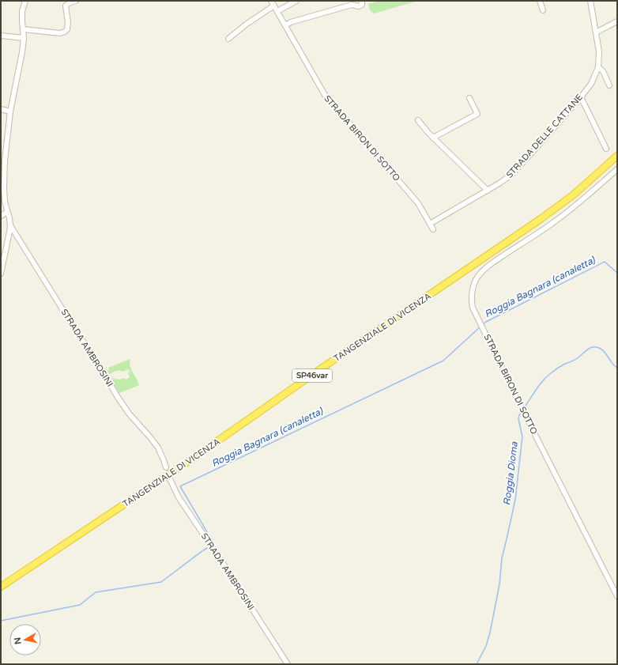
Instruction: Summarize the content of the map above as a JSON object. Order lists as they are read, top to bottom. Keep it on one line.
{"streets":{"highway":["TANGENZIALE DI VICENZA","SP46var"],"street":["STRADA DELLE CATTANE","STRADA BIRON DI SOTTO","STRADA AMBROSINI"]},"crossings":[["STRADA DELLE CATTANE","STRADA BIRON DI SOTTO"]],"water":["Roggia Bagnara (canaletta)","Roggia Dioma"],"north":"left"}
